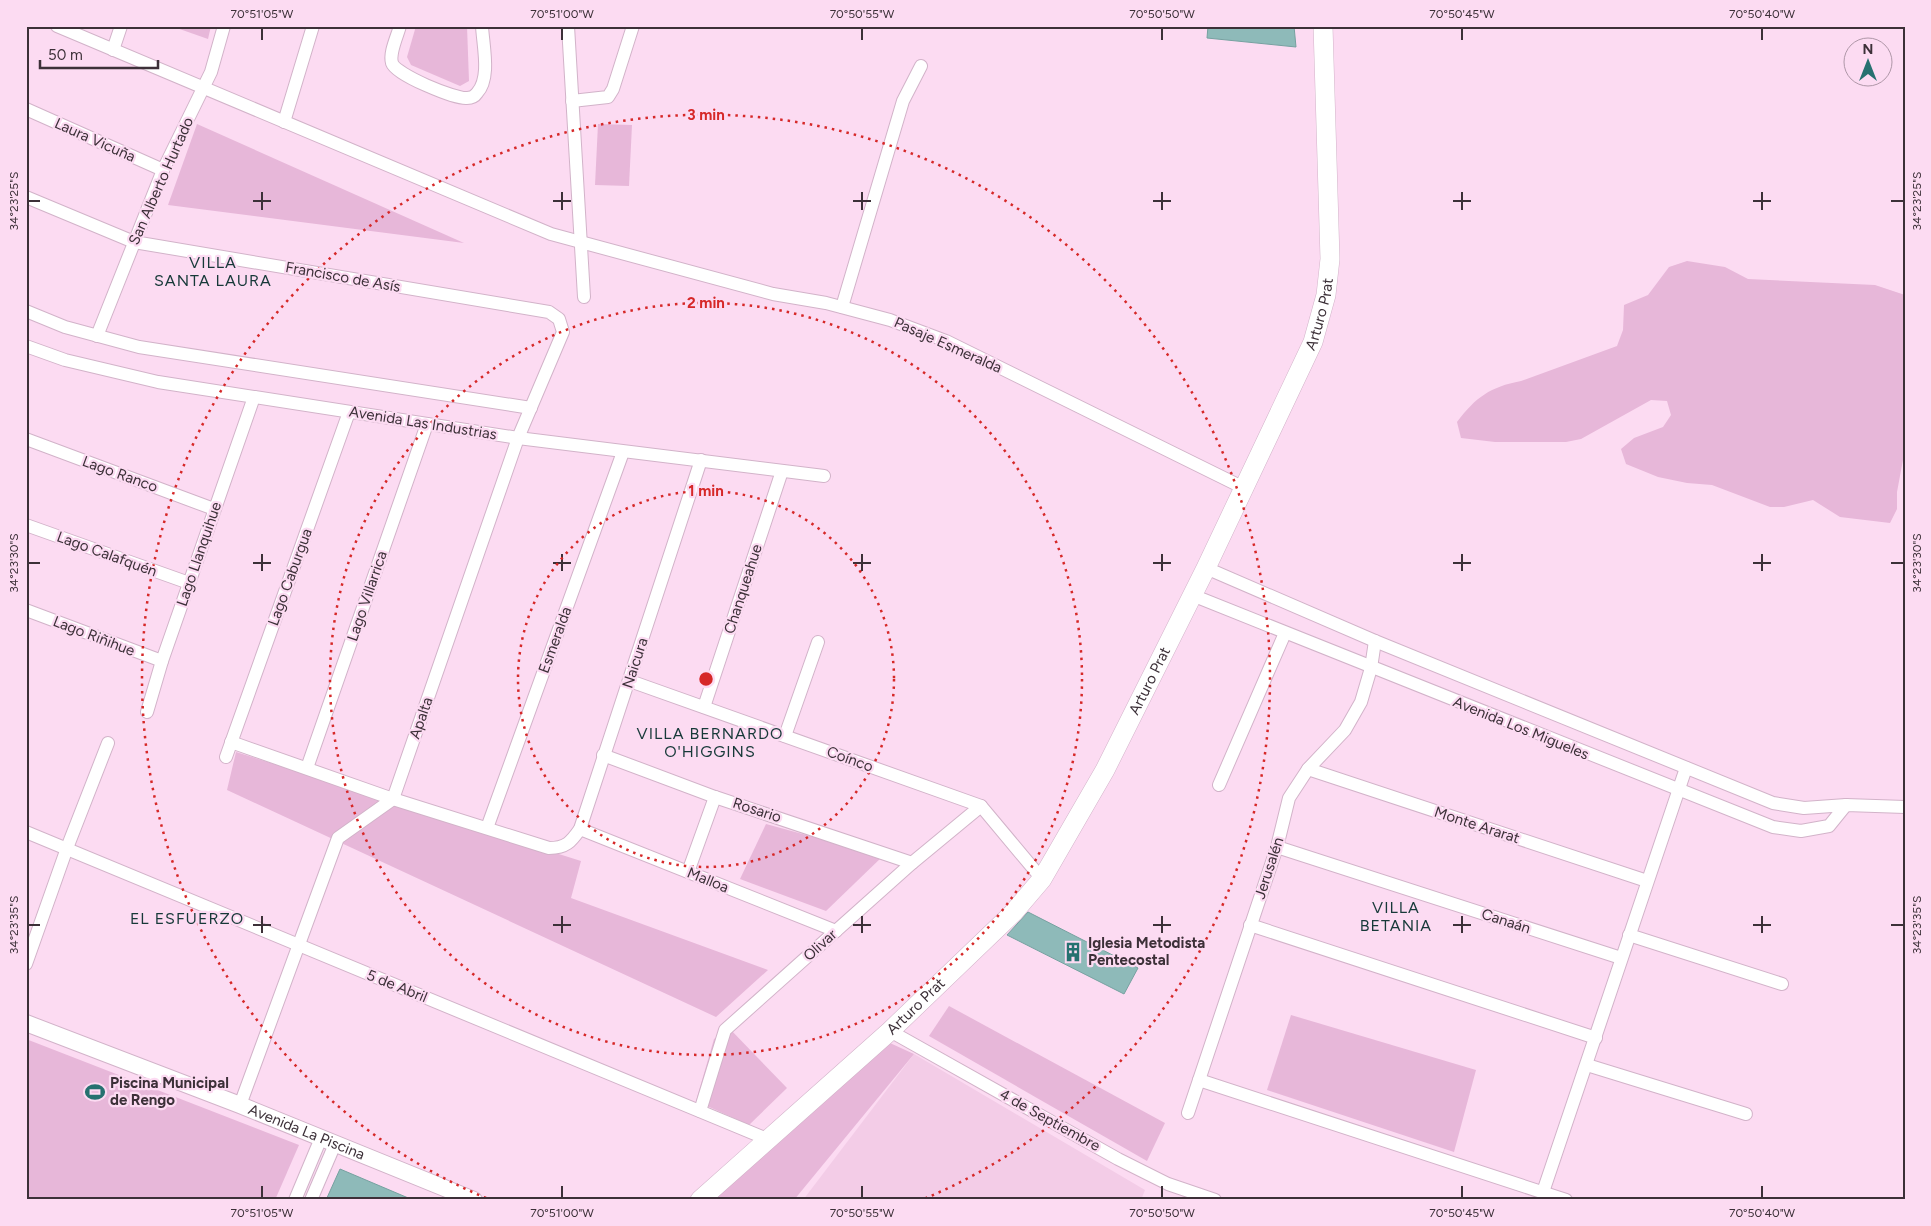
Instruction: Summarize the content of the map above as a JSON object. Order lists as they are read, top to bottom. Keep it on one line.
{"streets":{"main road":["Arturo Prat"],"street":["Laura Vicuña","San Alberto Hurtado","Francisco de Asís","Pasaje Esmeralda","Avenida Las Industrias","Lago Ranco","Lago Calafquén","Lago Llanquihue","Lago Caburgua","Chanqueahue","Lago Villarrica","Lago Riñihue","Esmeralda","Naicura","Apalta","Avenida Los Migueles","Coínco","Rosario","Monte Ararat","Jerusalén","Malloa","Canaán","Olivar","5 de Abril","4 de Septiembre","Avenida La Piscina"]},"crossings":[["Laura Vicuña","San Alberto Hurtado"],["San Alberto Hurtado","Francisco de Asís"],["San Alberto Hurtado","Pasaje Esmeralda"],["San Alberto Hurtado","Avenida Las Industrias"],["Francisco de Asís","Apalta"],["Arturo Prat","Pasaje Esmeralda"],["Arturo Prat","Avenida Los Migueles"],["Arturo Prat","5 de Abril"],["Arturo Prat","4 de Septiembre"],["Avenida Las Industrias","Lago Llanquihue"],["Avenida Las Industrias","Lago Caburgua"],["Avenida Las Industrias","Chanqueahue"],["Avenida Las Industrias","Lago Villarrica"],["Avenida Las Industrias","Esmeralda"],["Avenida Las Industrias","Naicura"],["Avenida Las Industrias","Apalta"],["Lago Ranco","Lago Llanquihue"],["Lago Calafquén","Lago Llanquihue"],["Lago Llanquihue","Lago Riñihue"],["Chanqueahue","Coínco"],["Esmeralda","Naicura"],["Naicura","Coínco"],["Naicura","Rosario"],["Naicura","Malloa"],["Avenida Los Migueles","Jerusalén"],["Coínco","Olivar"],["Rosario","Olivar"],["Monte Ararat","Jerusalén"],["Jerusalén","Canaán"],["Malloa","Olivar"],["Olivar","5 de Abril"]],"districts":["VILLA SANTA LAURA","VILLA BERNARDO O'HIGGINS","VILLA BETANIA","EL ESFUERZO"],"places":{"building":["Iglesia Metodista Pentecostal"],"sports":["Piscina Municipal de Rengo"]},"scale_bar":"50 m","north":"top","coordinates":["70°51'05\"W","70°51'00\"W","70°50'55\"W","70°50'50\"W","70°50'45\"W","70°50'40\"W","34°23'25\"S","34°23'30\"S","34°23'35\"S"],"rings":["3 min","2 min","1 min"]}
